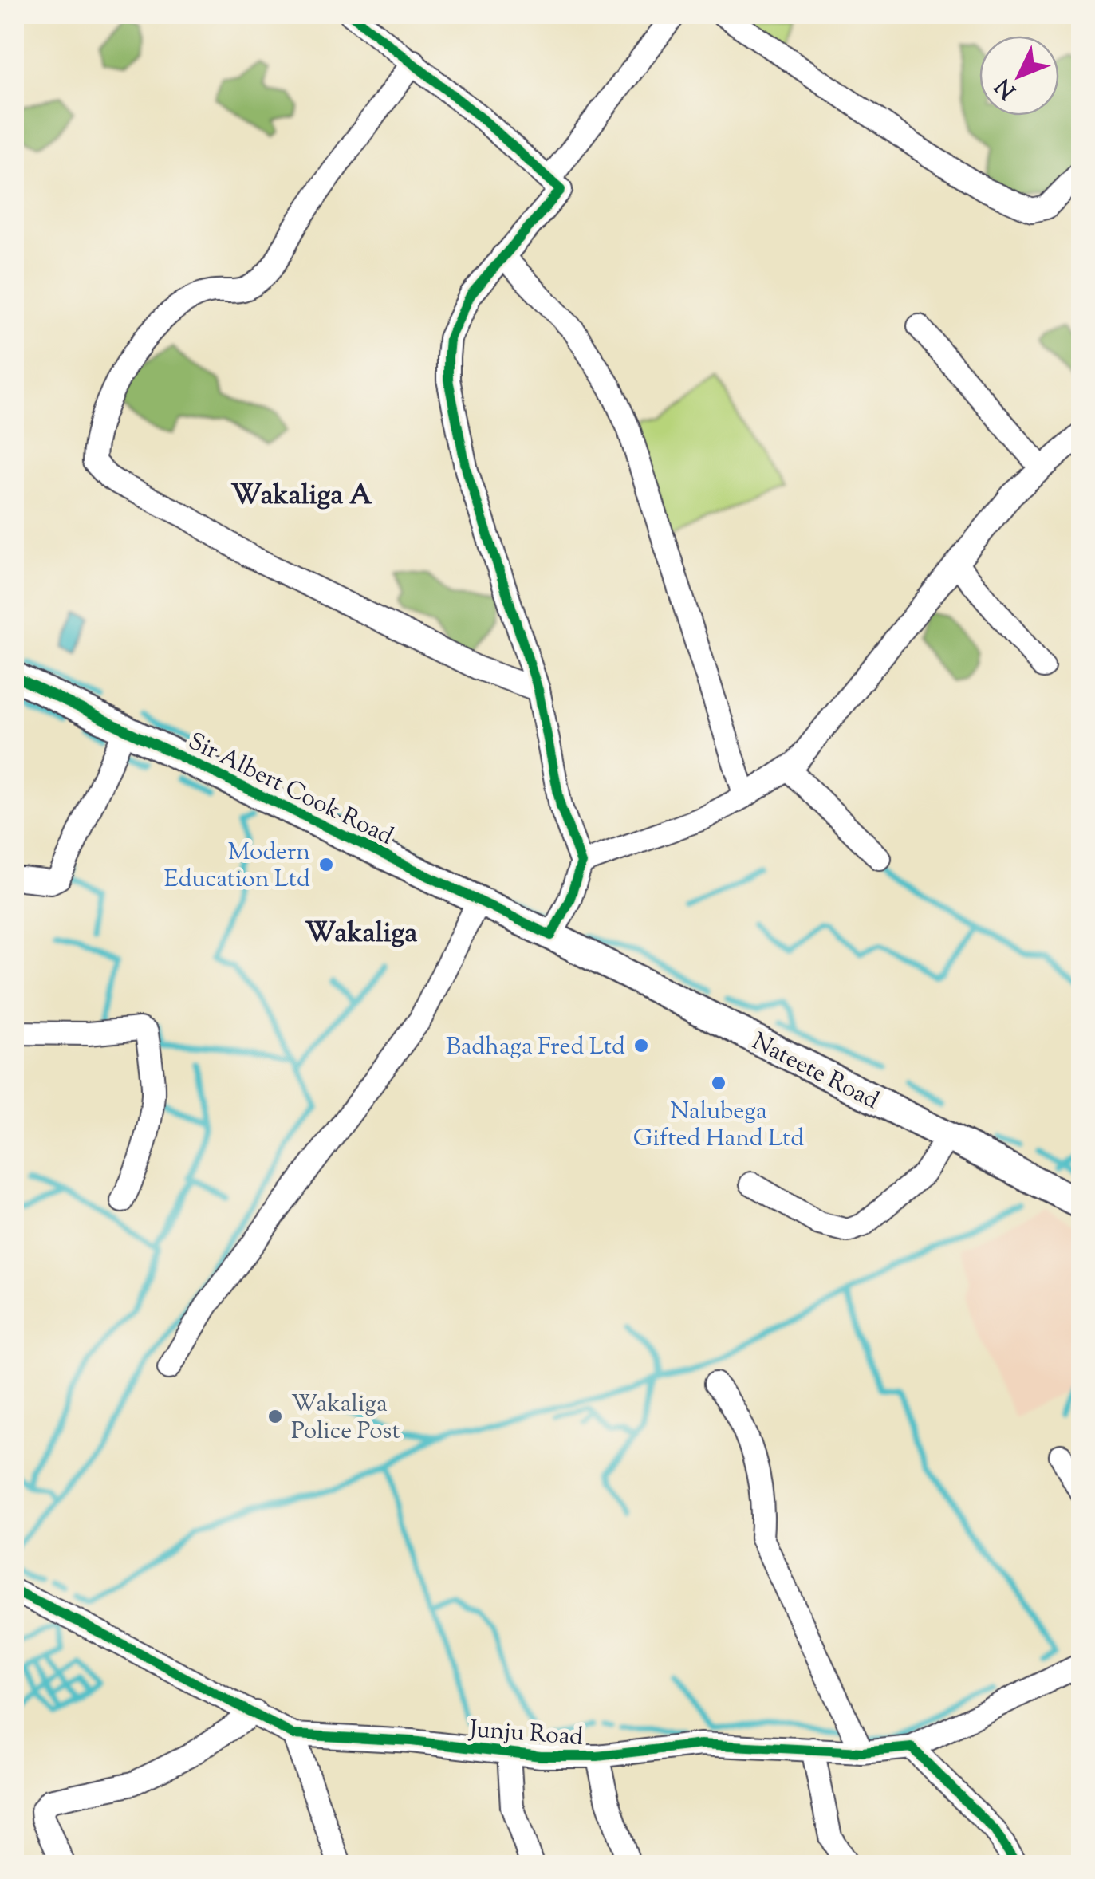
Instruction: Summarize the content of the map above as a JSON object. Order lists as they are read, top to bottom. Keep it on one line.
{"streets":{"main road":["Sir Albert Cook Road","Nateete Road"],"street":["Junju Road"]},"crossings":[["Sir Albert Cook Road","Nateete Road"]],"districts":["Wakaliga A","Wakaliga"],"places":["Modern Education Ltd","Badhaga Fred Ltd","Nalubega Gifted Hand Ltd","Wakaliga Police Post"],"north":"bottom left"}
